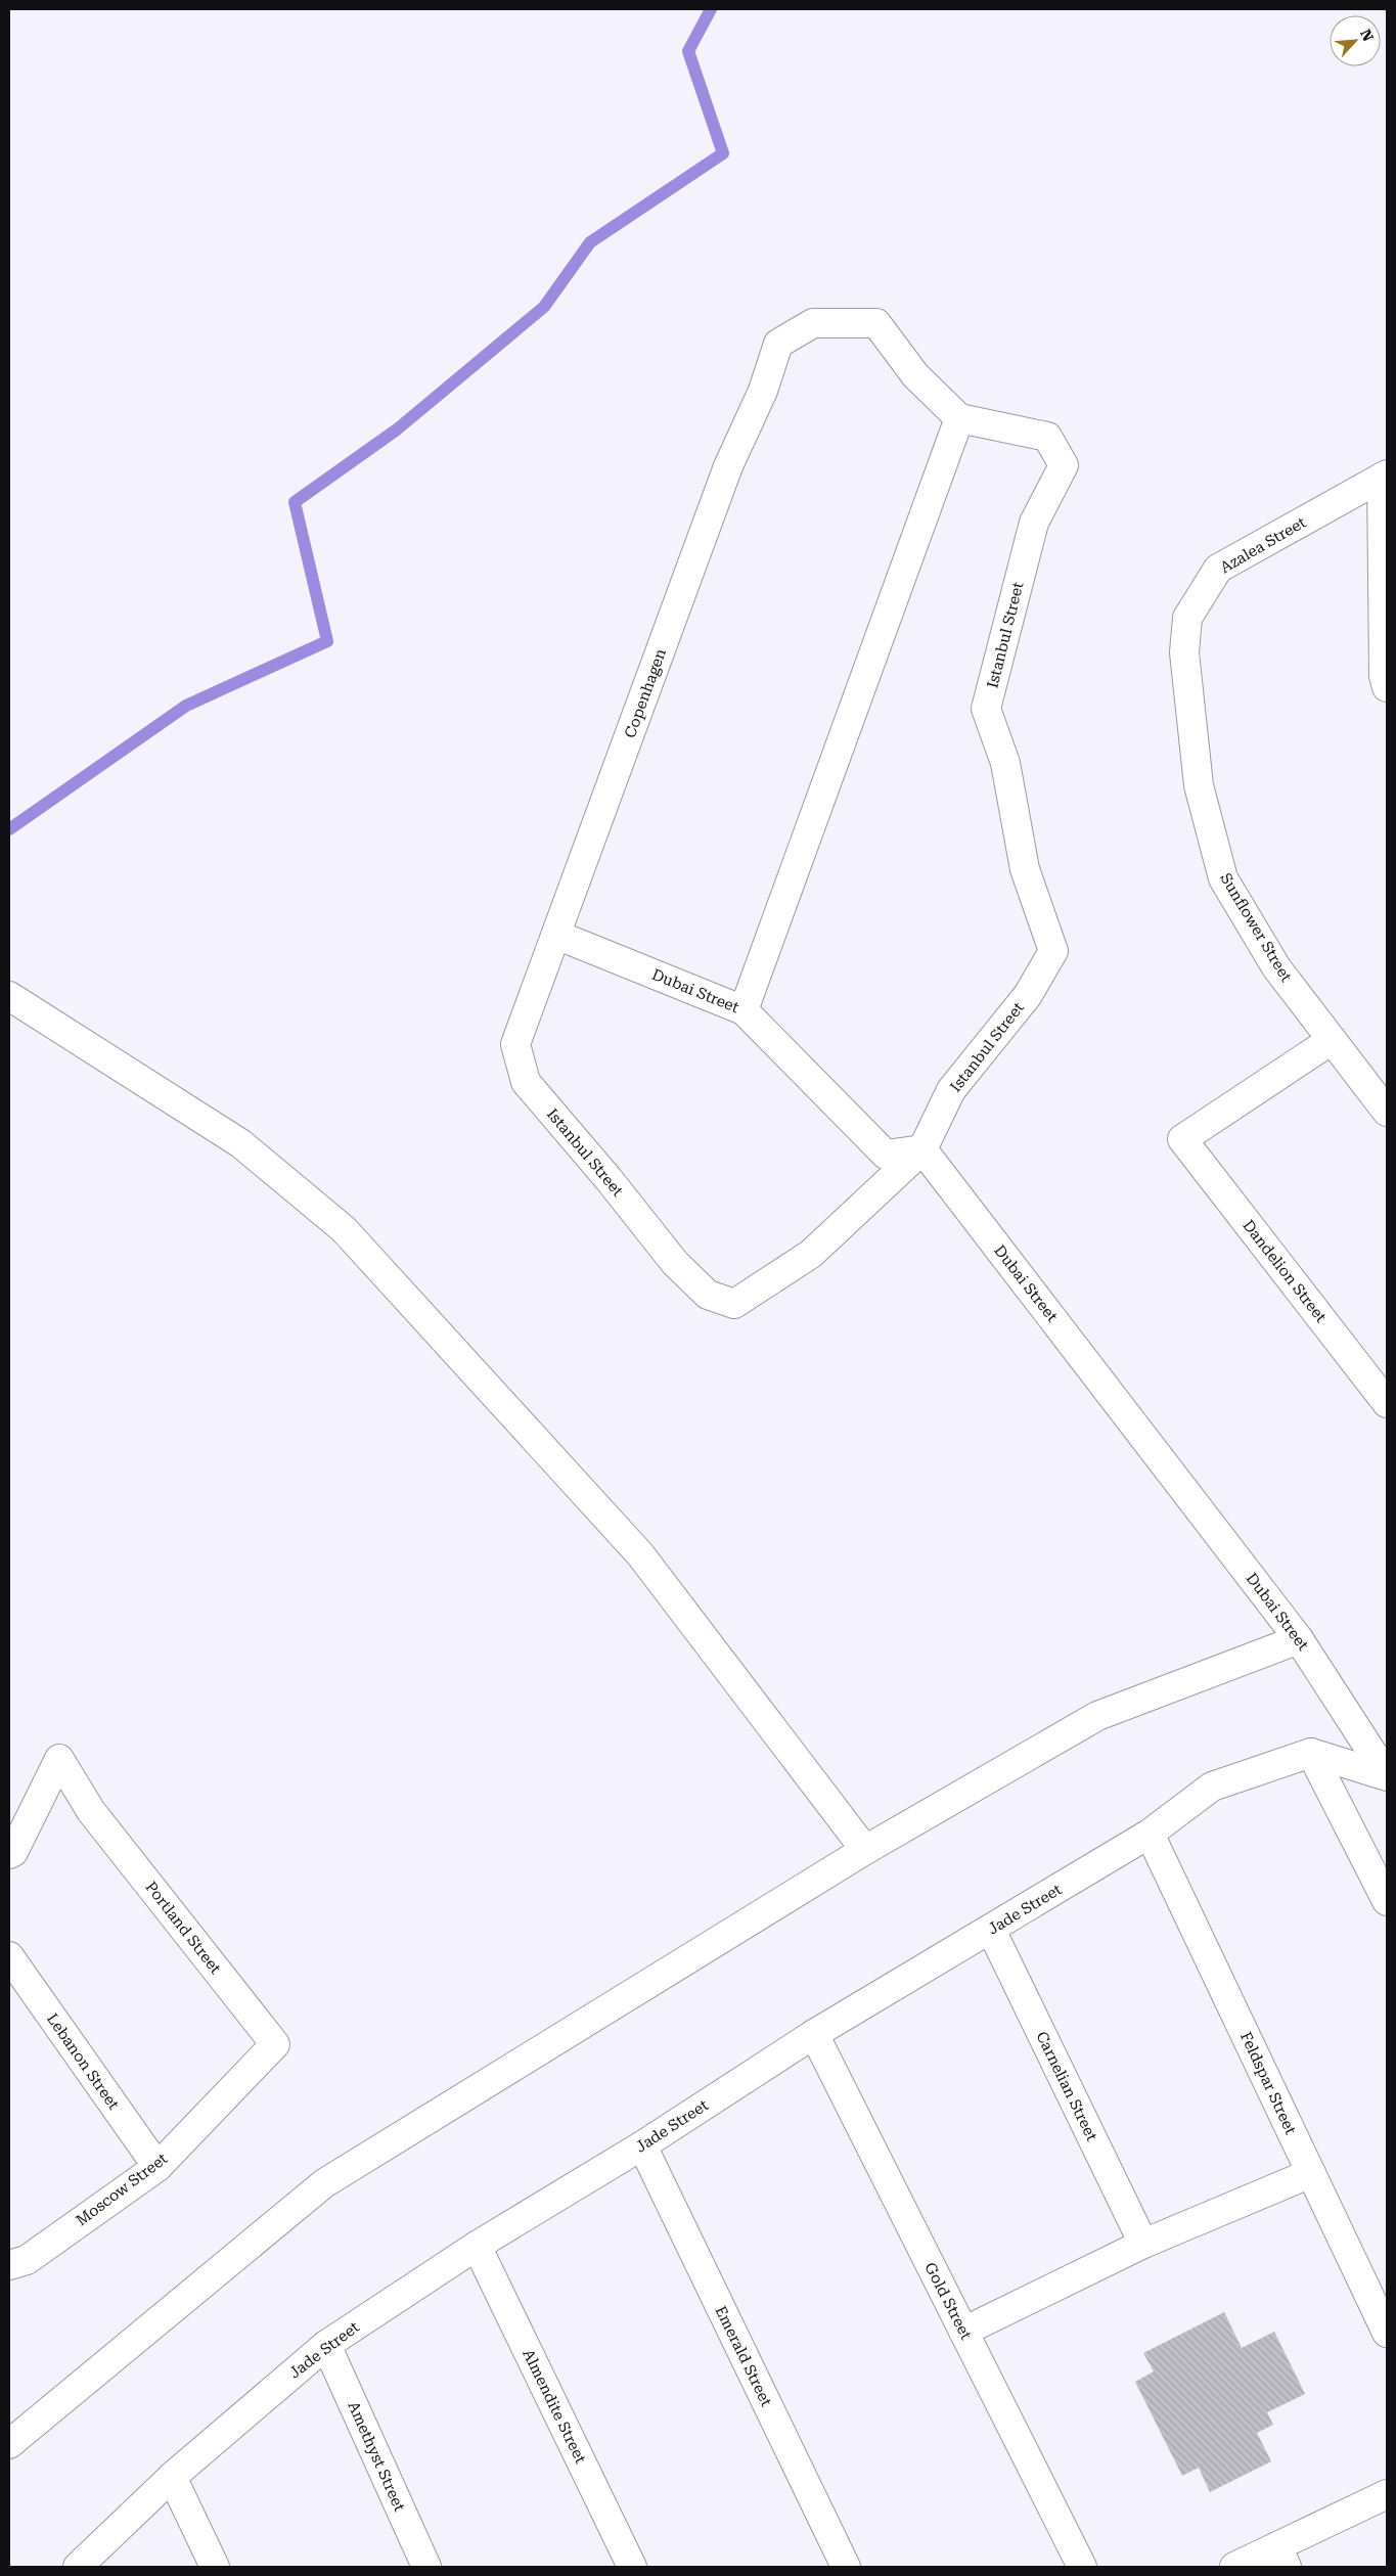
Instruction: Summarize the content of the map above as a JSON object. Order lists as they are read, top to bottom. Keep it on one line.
{"streets":{"street":["Azalea Street","Istanbul Street","Copenhagen","Sunflower Street","Dubai Street","Dandelion Street","Jade Street","Portland Street","Lebanon Street","Feldspar Street","Carnelian Street","Moscow Street","Gold Street","Emerald Street","Almendite Street","Amethyst Street"]},"crossings":[["Azalea Street","Sunflower Street"],["Istanbul Street","Copenhagen"],["Istanbul Street","Dubai Street"],["Copenhagen","Dubai Street"],["Sunflower Street","Dandelion Street"],["Jade Street","Feldspar Street"],["Jade Street","Carnelian Street"],["Jade Street","Gold Street"],["Jade Street","Emerald Street"],["Jade Street","Almendite Street"],["Jade Street","Amethyst Street"],["Portland Street","Moscow Street"],["Lebanon Street","Moscow Street"]],"north":"top right"}
